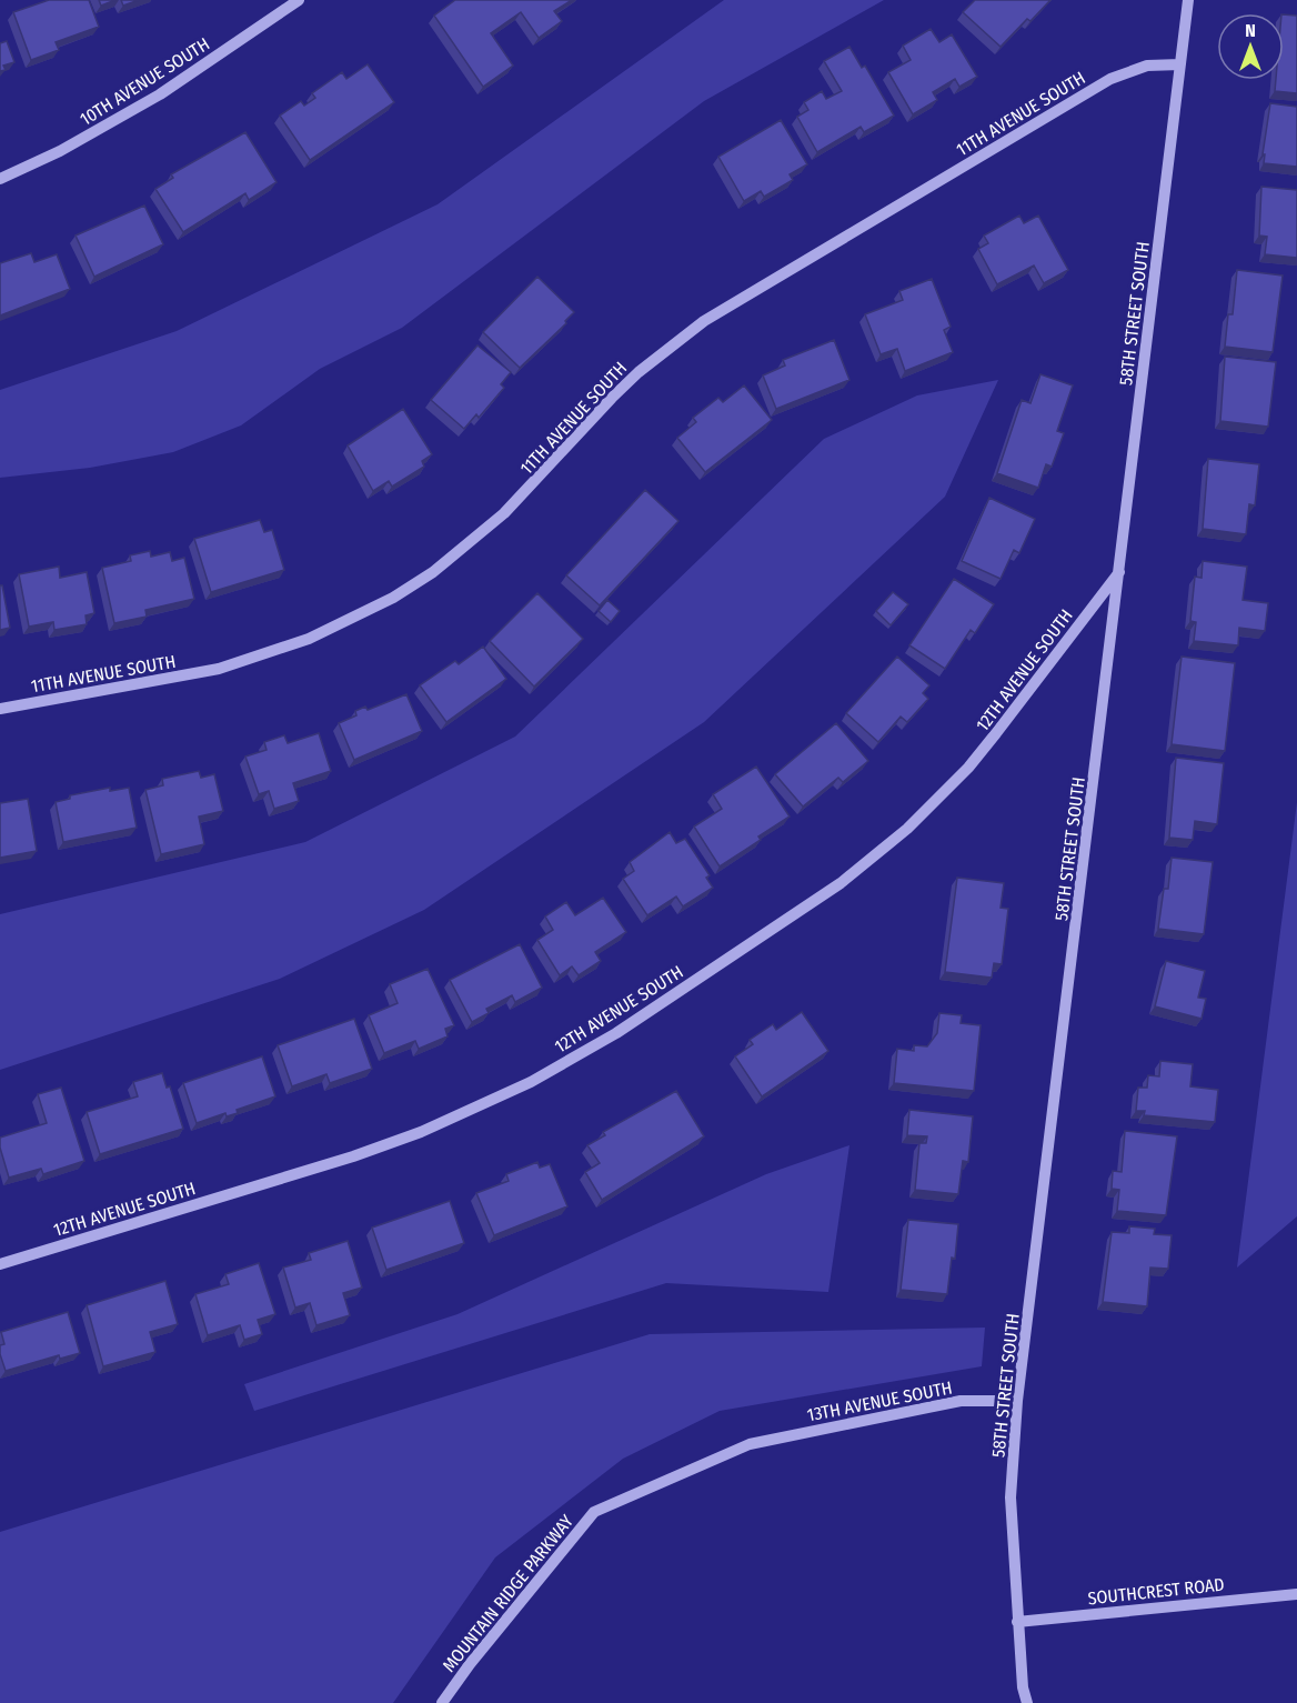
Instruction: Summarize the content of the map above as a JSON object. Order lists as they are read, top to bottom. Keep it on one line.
{"streets":{"street":["10TH AVENUE SOUTH","11TH AVENUE SOUTH","58TH STREET SOUTH","12TH AVENUE SOUTH","13TH AVENUE SOUTH","SOUTHCREST ROAD","MOUNTAIN RIDGE PARKWAY"]},"crossings":[["11TH AVENUE SOUTH","58TH STREET SOUTH"],["58TH STREET SOUTH","12TH AVENUE SOUTH"],["58TH STREET SOUTH","13TH AVENUE SOUTH"],["58TH STREET SOUTH","SOUTHCREST ROAD"],["13TH AVENUE SOUTH","MOUNTAIN RIDGE PARKWAY"]],"north":"top"}
